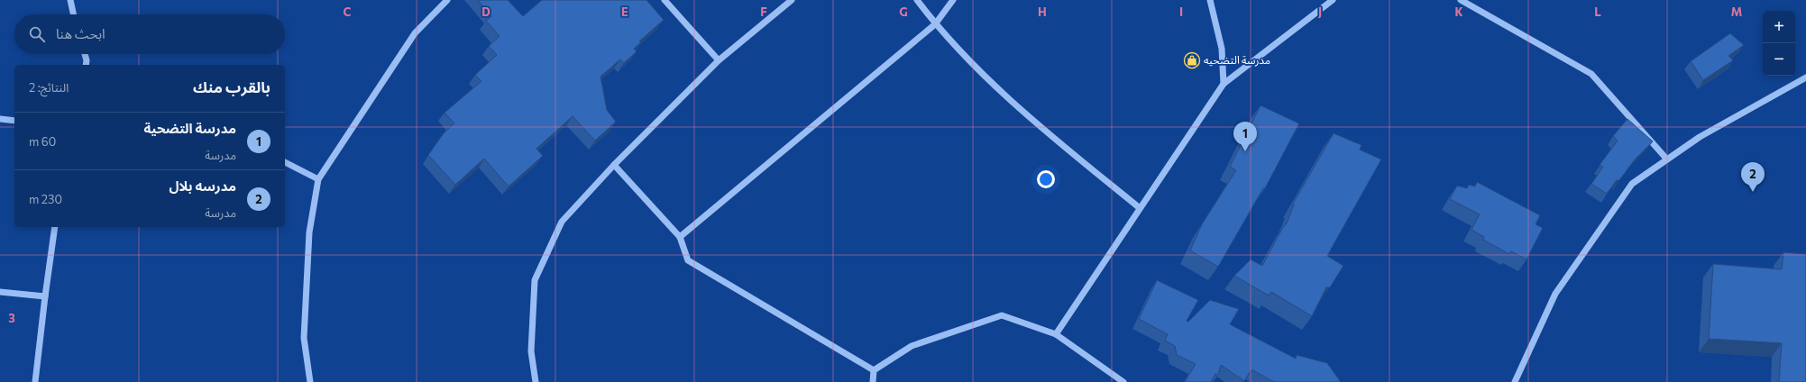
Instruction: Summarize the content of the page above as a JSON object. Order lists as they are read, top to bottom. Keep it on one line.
{"places":{"shop":["مدرسة التضحيه"]},"page":{"map_buttons":["+","−"],"search":"ابحث هنا","heading":["بالقرب منك","النتائج: 2"],"list":[{"mark":"1","name":"مدرسة التضحية","note":"مدرسة","value":"60 m"},{"mark":"2","name":"مدرسه بلال","note":"مدرسة","value":"230 m"}],"pins":["1","2"]},"grid":{"columns":["C","D","E","F","G","H","I","J","K","L","M"],"rows":["3"]}}
